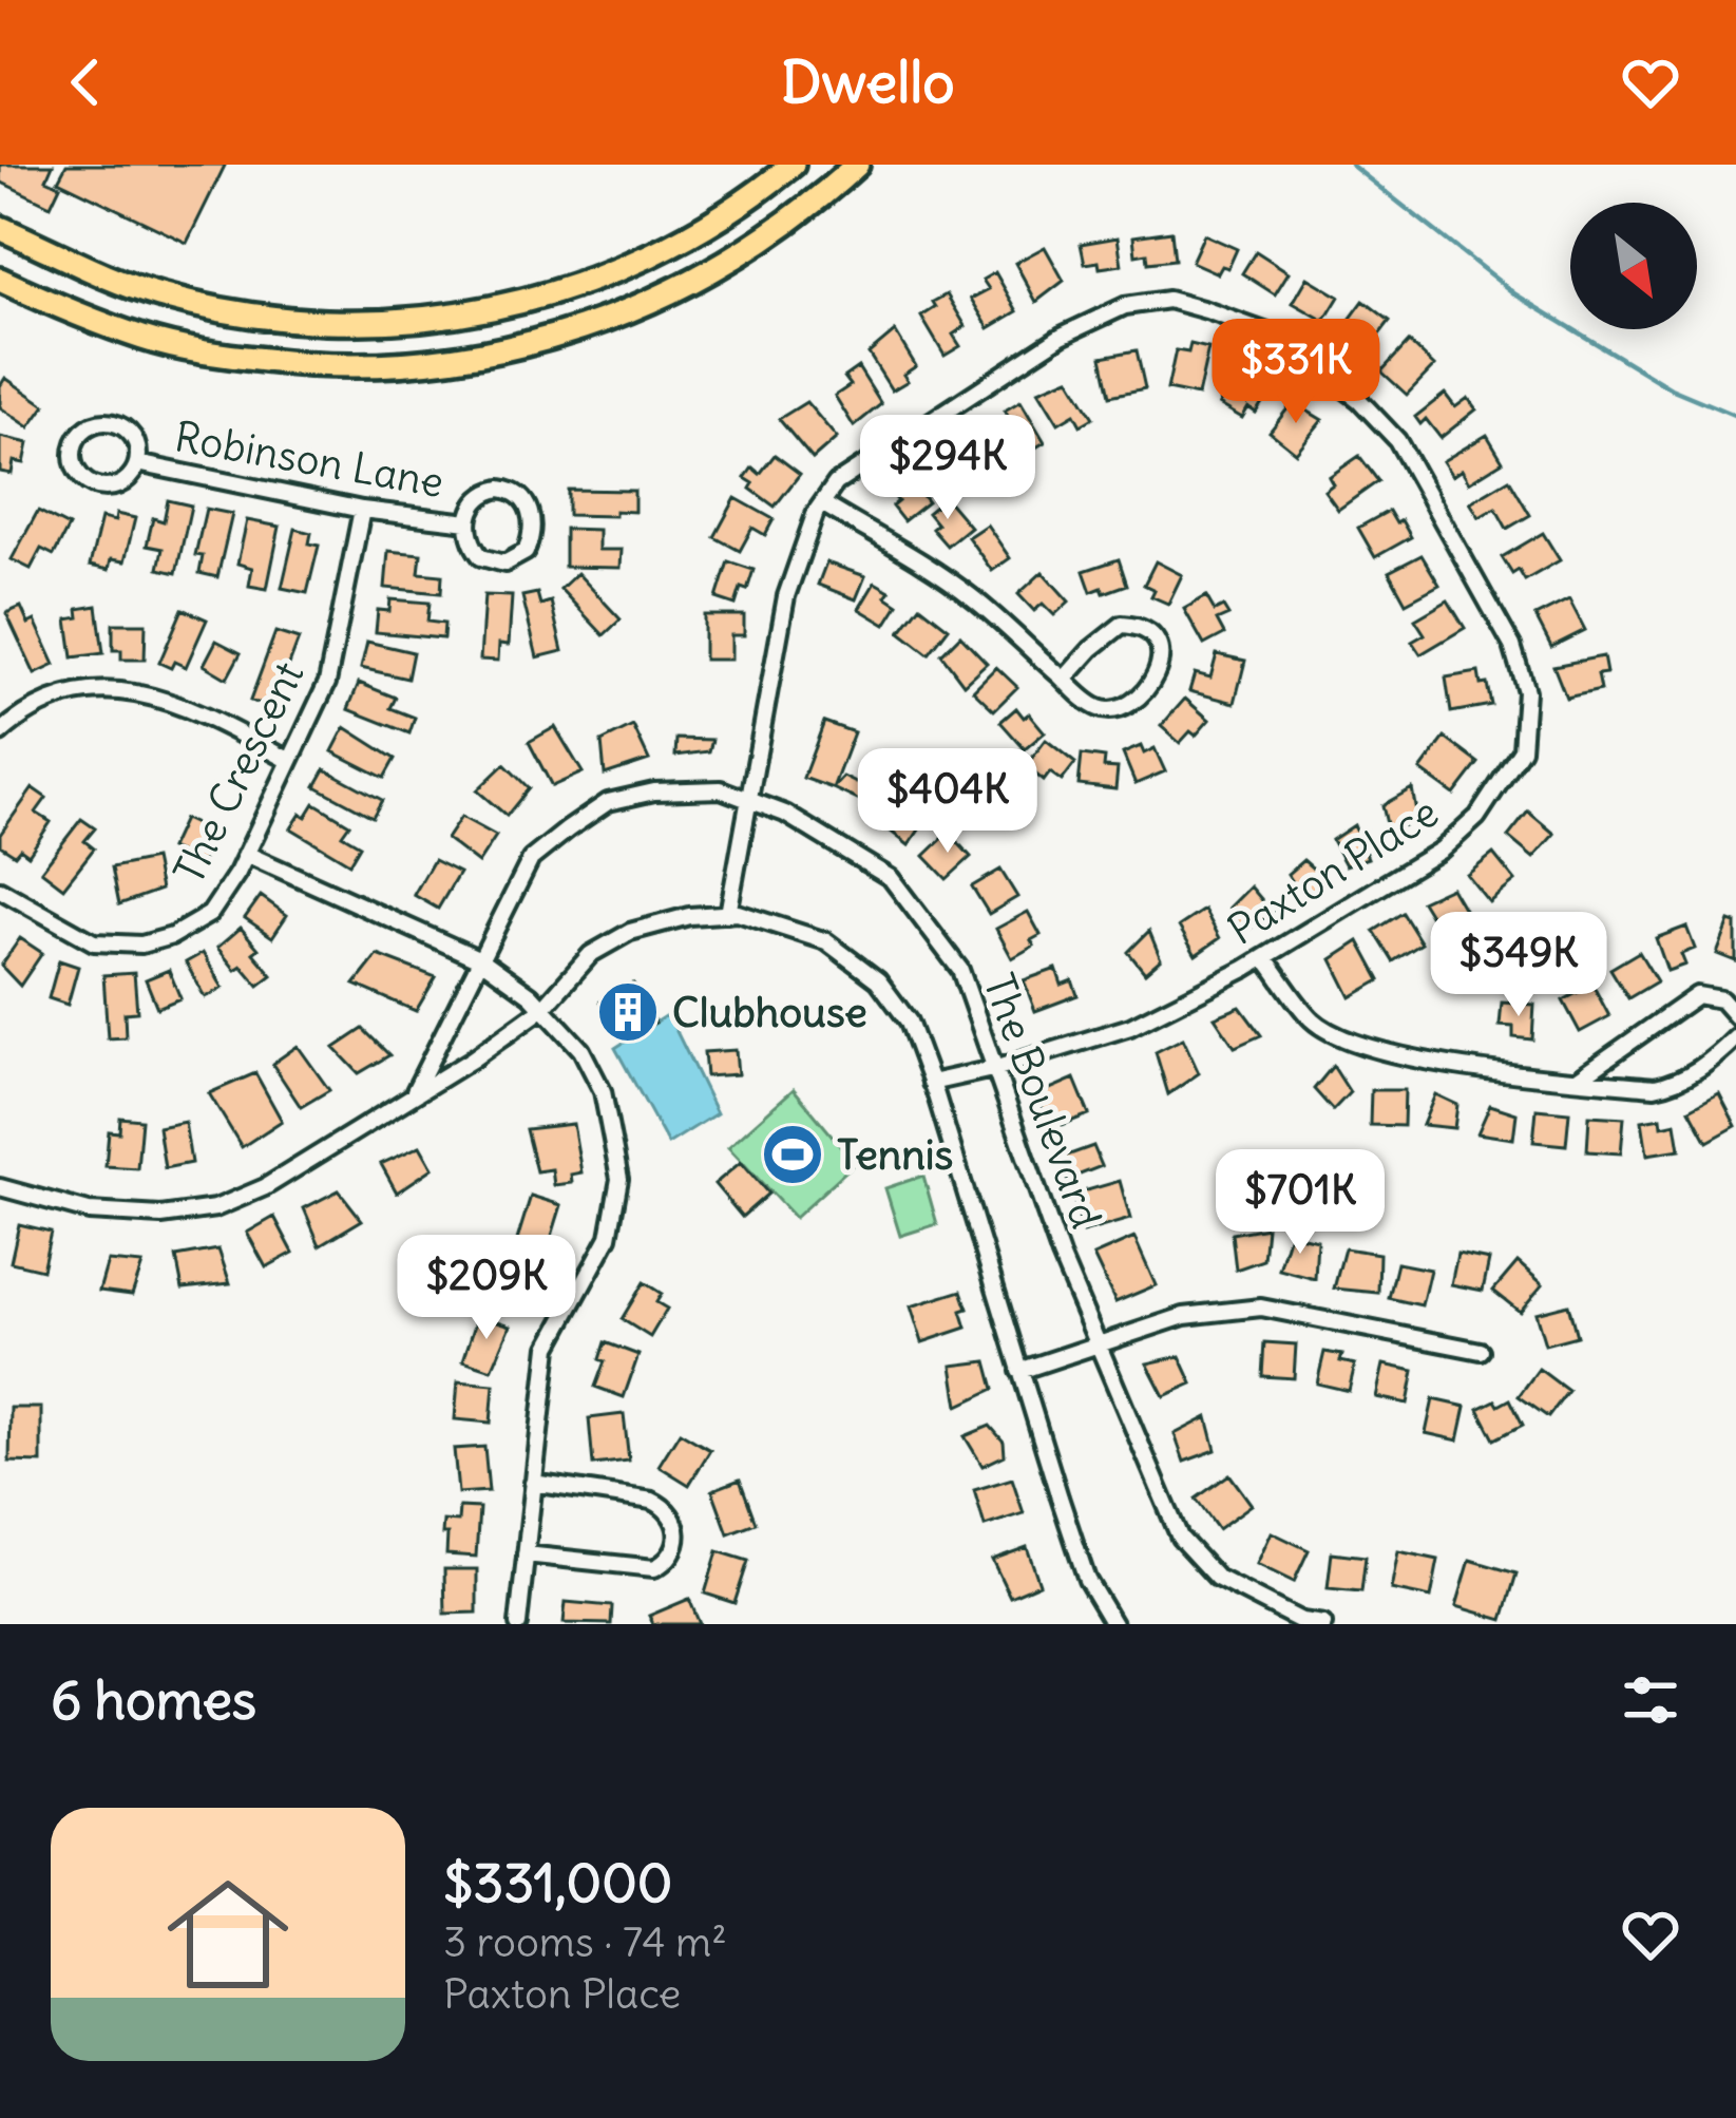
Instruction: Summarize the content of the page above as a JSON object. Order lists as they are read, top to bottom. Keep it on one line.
{"streets":{"street":["Robinson Lane","The Crescent","Paxton Place","The Boulevard"]},"crossings":[["Robinson Lane","The Crescent"],["Paxton Place","The Boulevard"]],"places":{"building":["Clubhouse"],"sports":["Tennis"]},"north":"bottom right","page":{"header":"Dwello","price":["$331K","$294K","$404K","$349K","$701K","$209K"],"heading":"6 homes","list":[{"name":"$331,000","note":"3 rooms · 74 m² · Paxton Place"}]}}
